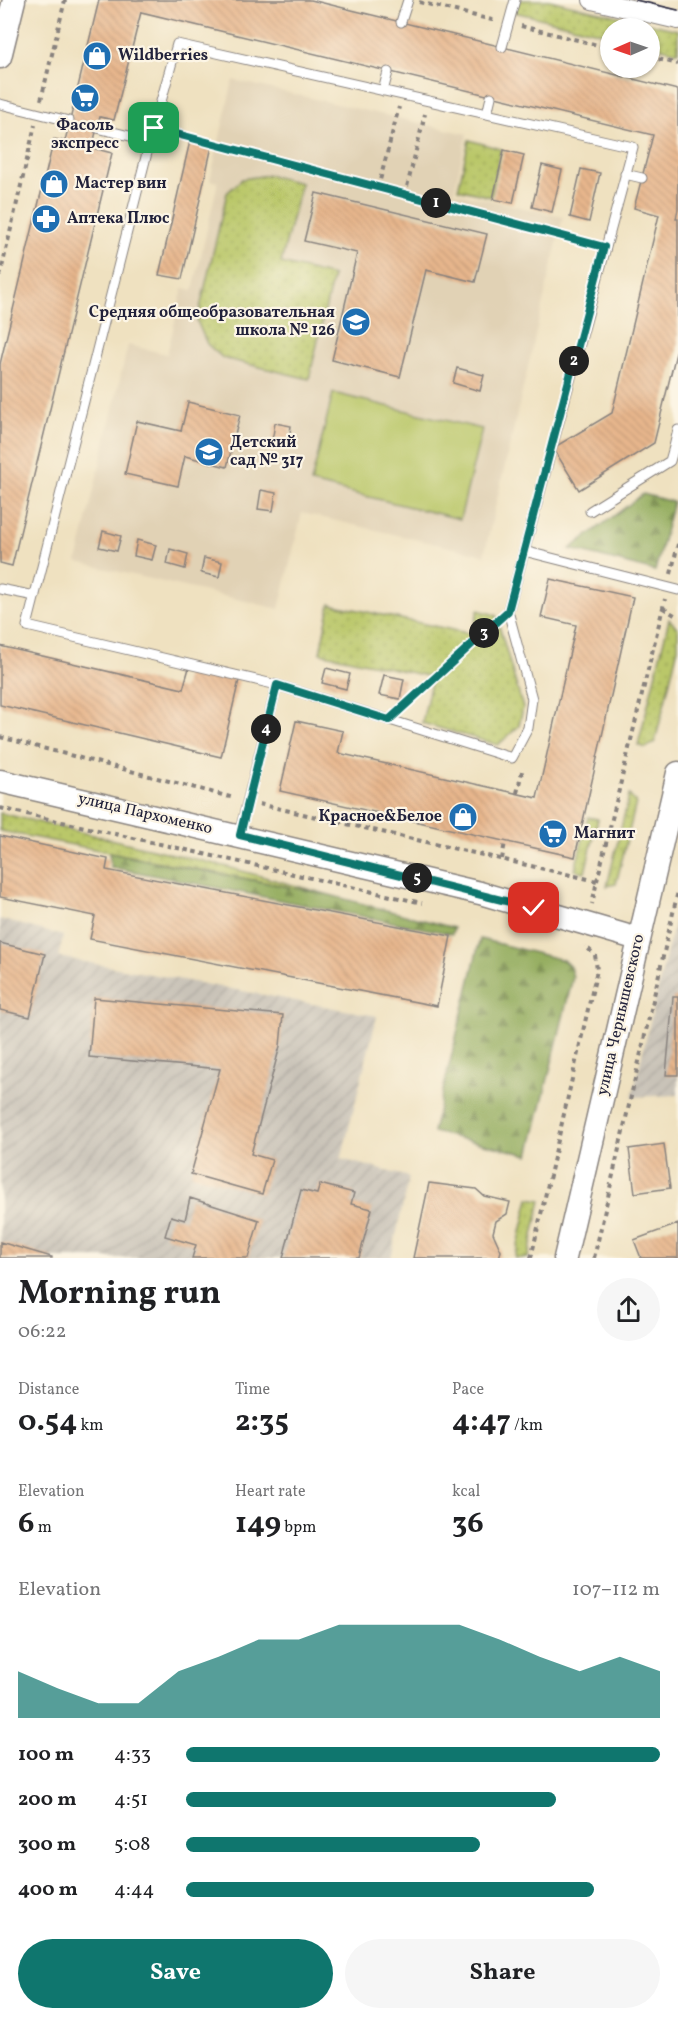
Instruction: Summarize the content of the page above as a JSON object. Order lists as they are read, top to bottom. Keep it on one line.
{"streets":{"street":["улица Пархоменко","улица Чернышевского"]},"crossings":[["улица Пархоменко","улица Чернышевского"]],"places":{"shop":["Wildberries","Мастер вин","Красное&Белое"],"supermarket":["Фасоль экспресс","Магнит"],"pharmacy":["Аптека Плюс"],"school or university":["Средняя общеобразовательная школа № 126","Детский сад № 317"]},"north":"left","page":{"pins":["1","2","3","4","5"],"heading":["Morning run","06:22"],"stats":[["Distance","0.54 km"],["Time","2:35"],["Pace","4:47 /km"],["Elevation","6 m"],["Heart rate","149 bpm"],["kcal","36"]],"chart":["Elevation","107–112 m"],"list":[{"name":"100 m","note":"4:33"},{"name":"200 m","note":"4:51"},{"name":"300 m","note":"5:08"},{"name":"400 m","note":"4:44"}],"buttons":["Save","Share"]}}
